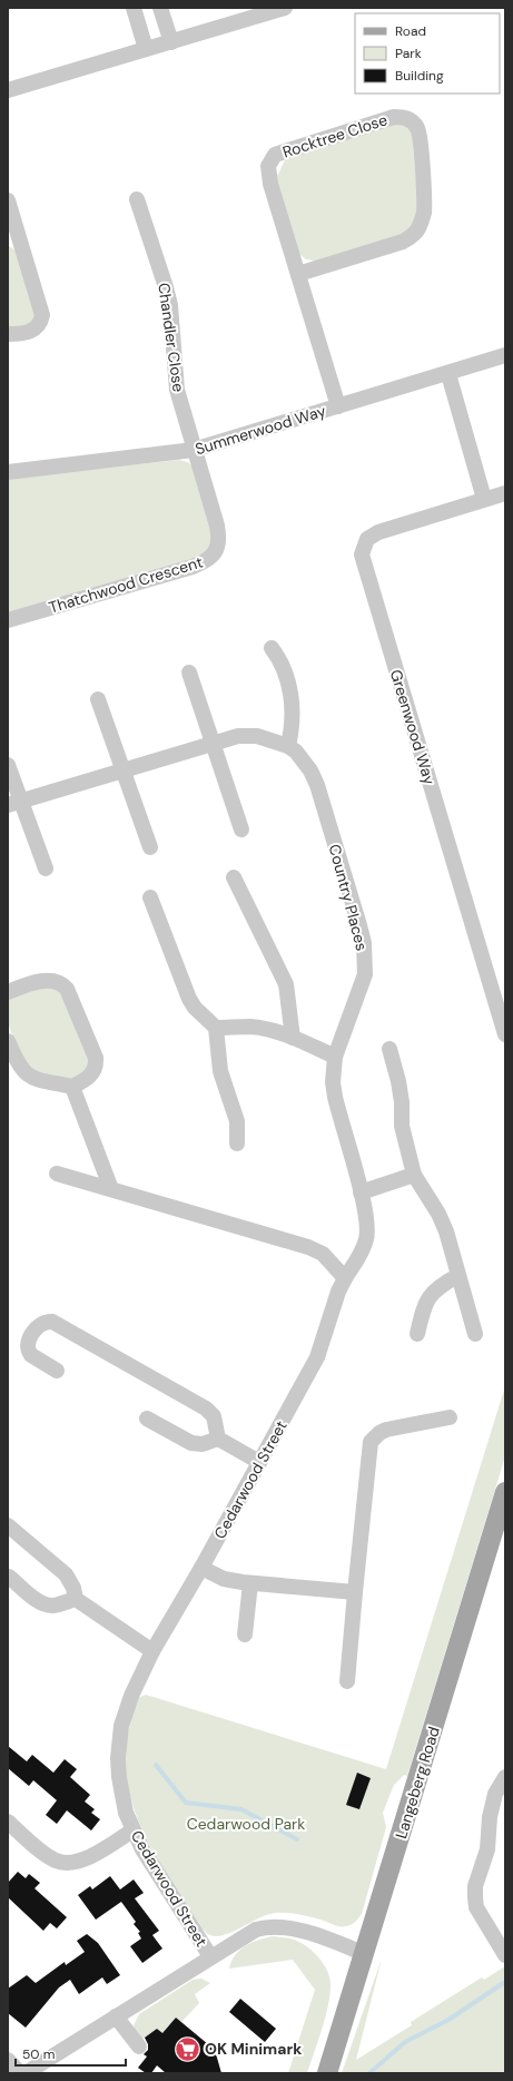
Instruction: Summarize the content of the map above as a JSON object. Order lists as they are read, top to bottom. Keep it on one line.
{"streets":{"main road":["Langeberg Road"],"street":["Rocktree Close","Chandler Close","Summerwood Way","Thatchwood Crescent","Greenwood Way","Country Places","Cedarwood Street"]},"crossings":[["Rocktree Close","Summerwood Way"],["Chandler Close","Summerwood Way"],["Chandler Close","Thatchwood Crescent"],["Summerwood Way","Thatchwood Crescent"],["Country Places","Cedarwood Street"]],"parks":["Cedarwood Park"],"places":{"supermarket":["OK Minimark"]},"legend":["Road","Park","Building"],"scale_bar":"50 m"}
